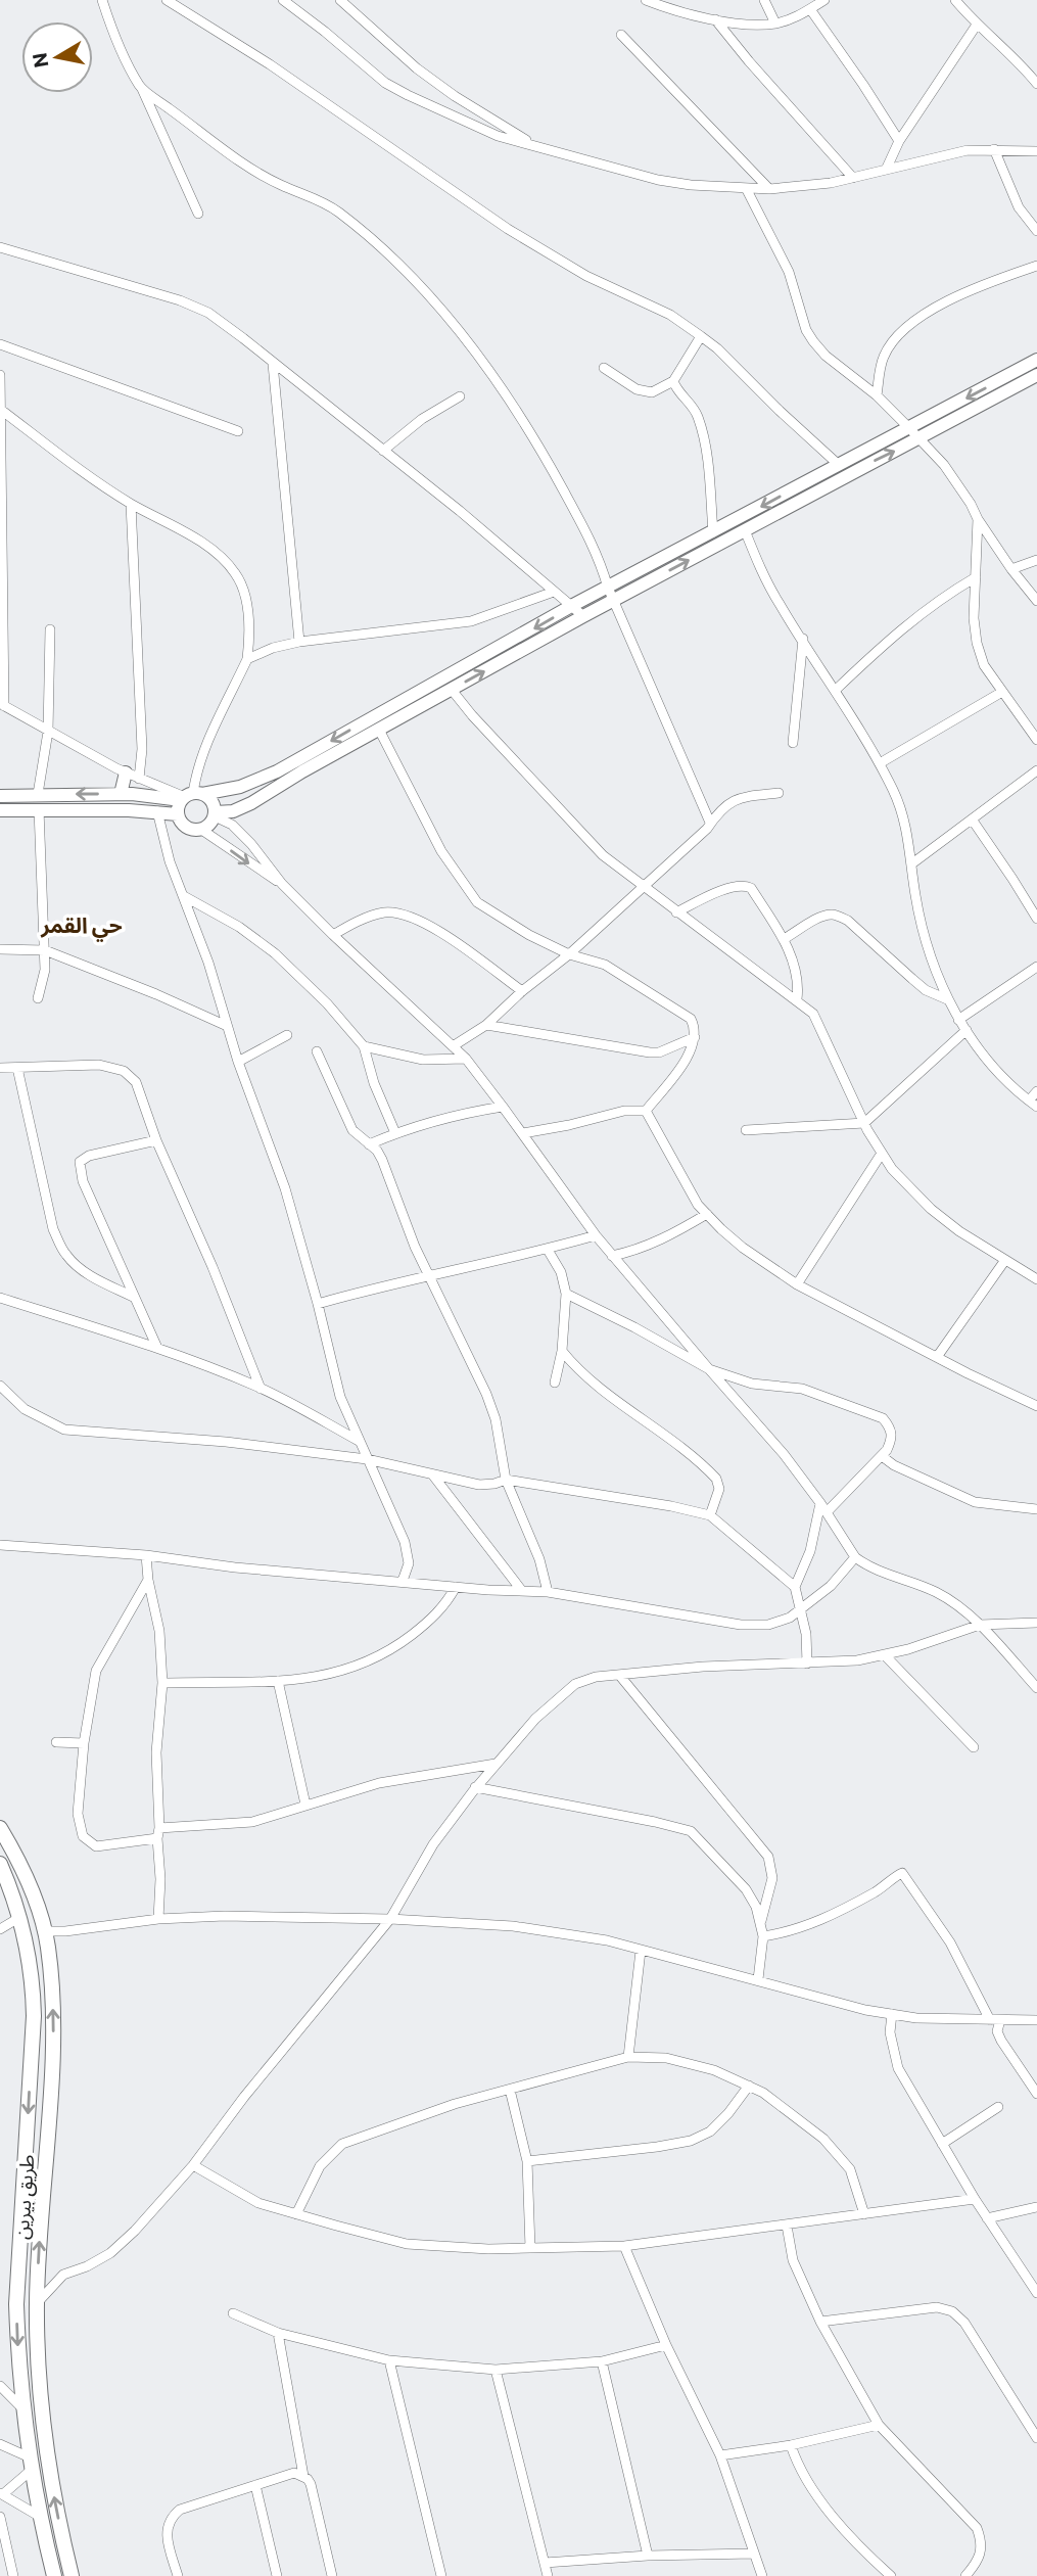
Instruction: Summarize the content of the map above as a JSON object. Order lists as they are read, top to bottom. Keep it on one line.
{"streets":{"main road":["طريق بيرين"]},"districts":["حي القمر"],"north":"left"}
